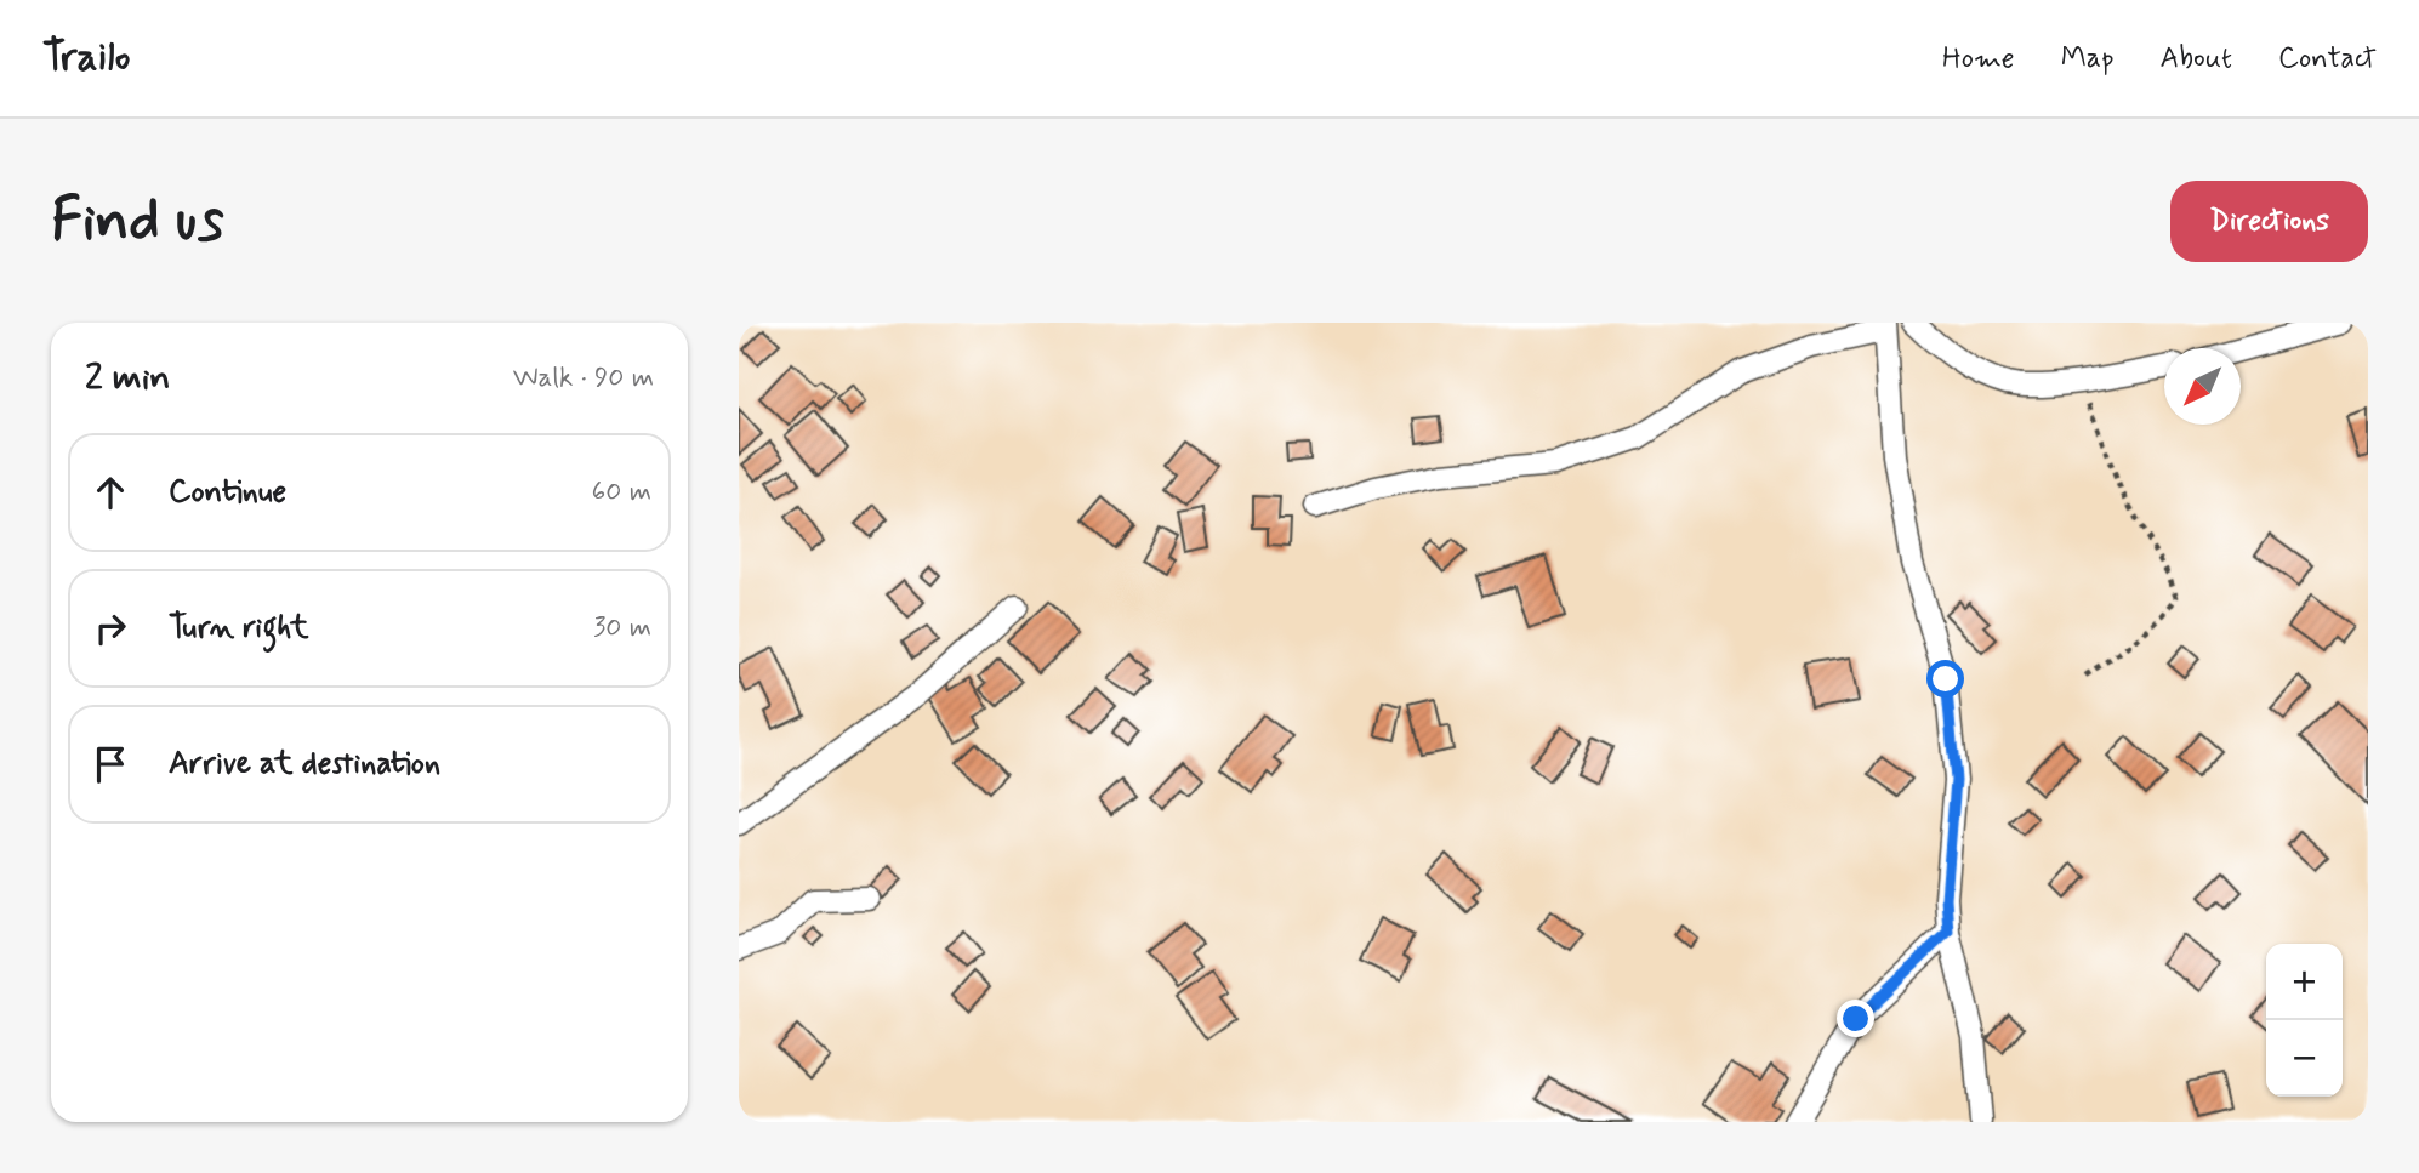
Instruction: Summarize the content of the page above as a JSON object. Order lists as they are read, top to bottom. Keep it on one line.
{"north":"bottom left","page":{"header":"Trailo","nav":["Home","Map","About","Contact"],"buttons":"Directions","title":"Find us","heading":["2 min","Walk · 90 m"],"list":[["Continue","60 m"],["Turn right","30 m"],"Arrive at destination"],"map_buttons":["+","−"]}}
